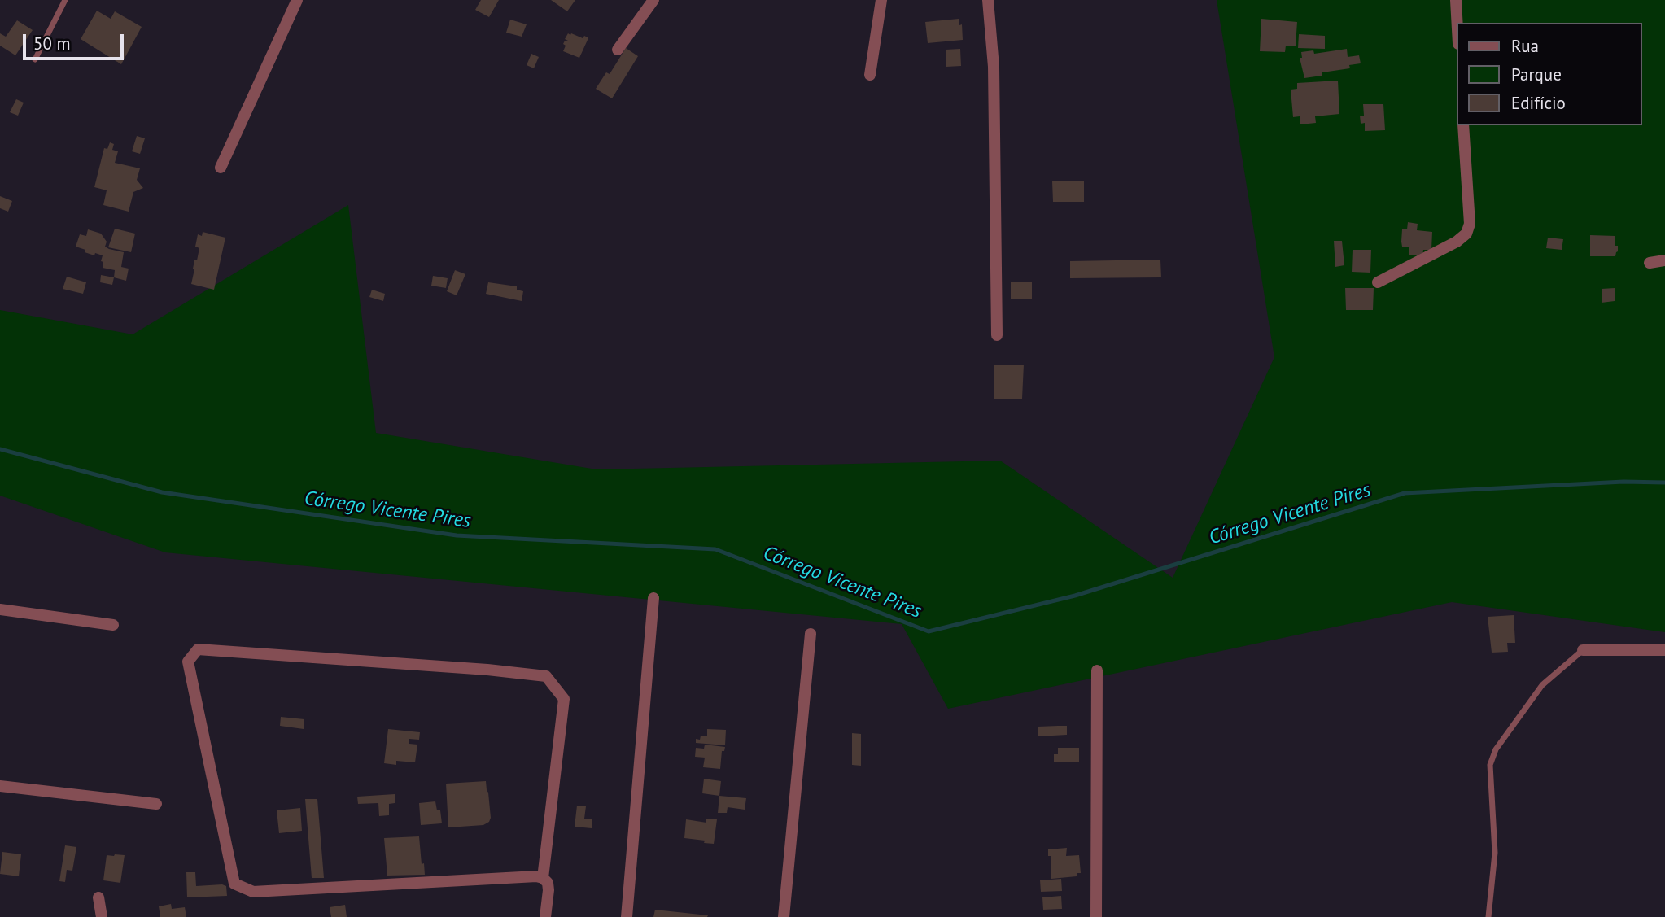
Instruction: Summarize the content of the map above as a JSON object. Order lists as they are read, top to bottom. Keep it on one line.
{"water":["Córrego Vicente Pires"],"legend":["Rua","Parque","Edifício"],"scale_bar":"50 m"}
